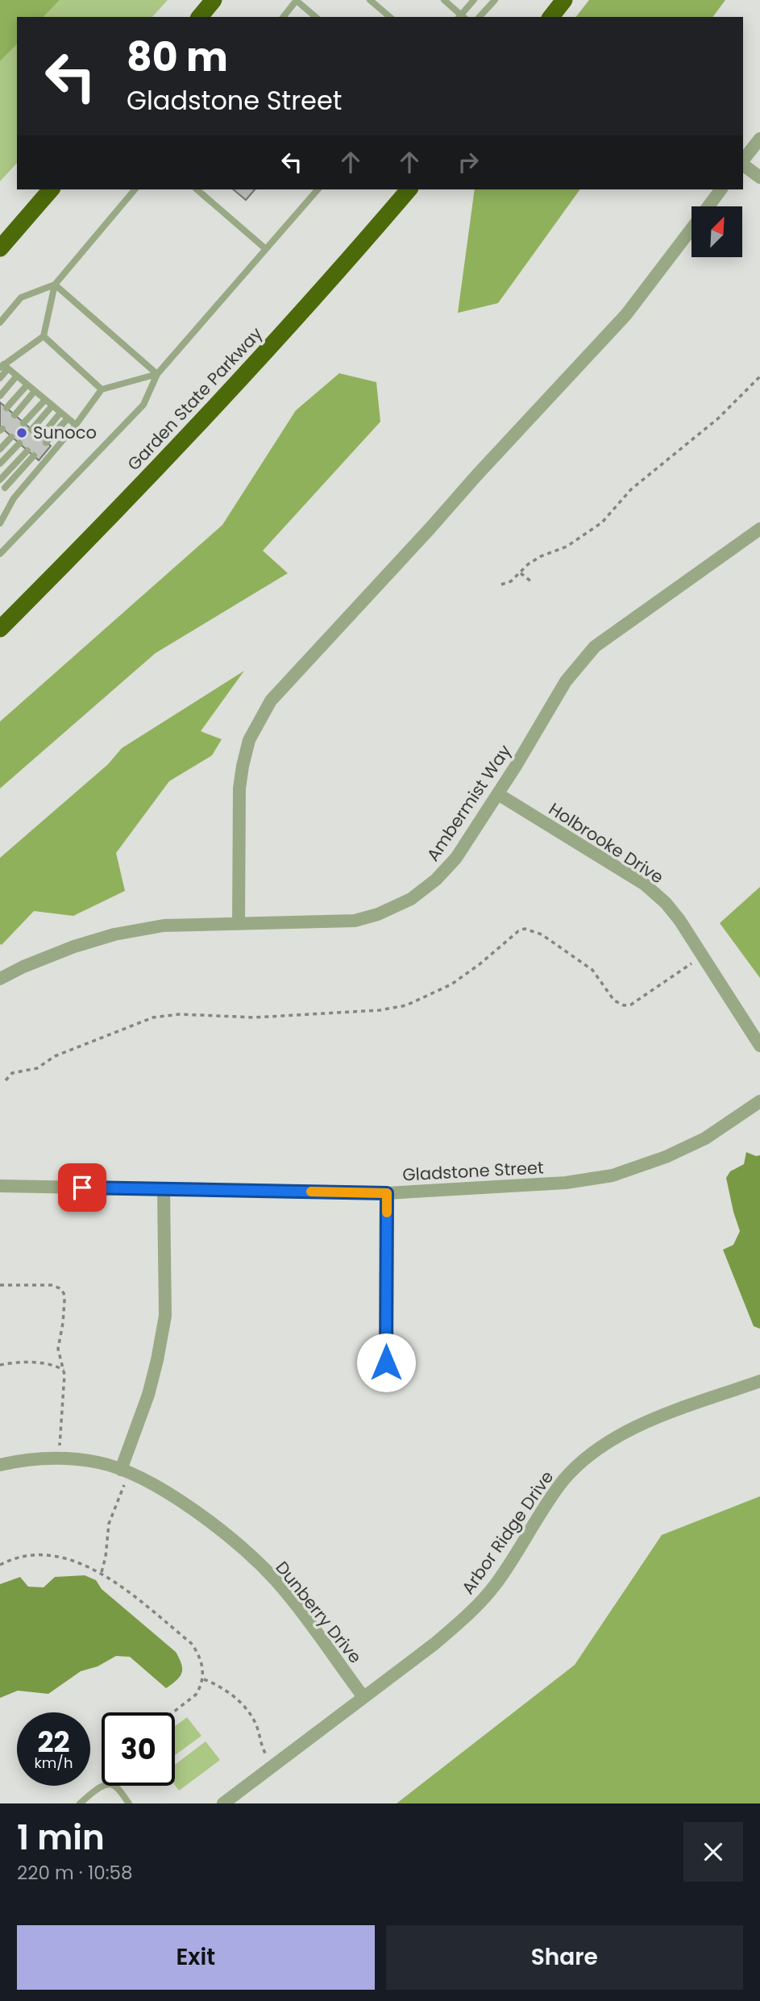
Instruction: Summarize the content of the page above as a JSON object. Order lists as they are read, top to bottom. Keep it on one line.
{"streets":{"highway":["Garden State Parkway"],"street":["Ambermist Way","Holbrooke Drive","Gladstone Street","Arbor Ridge Drive","Dunberry Drive"]},"crossings":[["Ambermist Way","Holbrooke Drive"],["Arbor Ridge Drive","Dunberry Drive"]],"places":["Sunoco"],"north":"top right","page":{"turn":["80 m","Gladstone Street"],"speed":"22 km/h","limit":"30","heading":["1 min","220 m · 10:58"],"buttons":["Exit","Share"]}}
